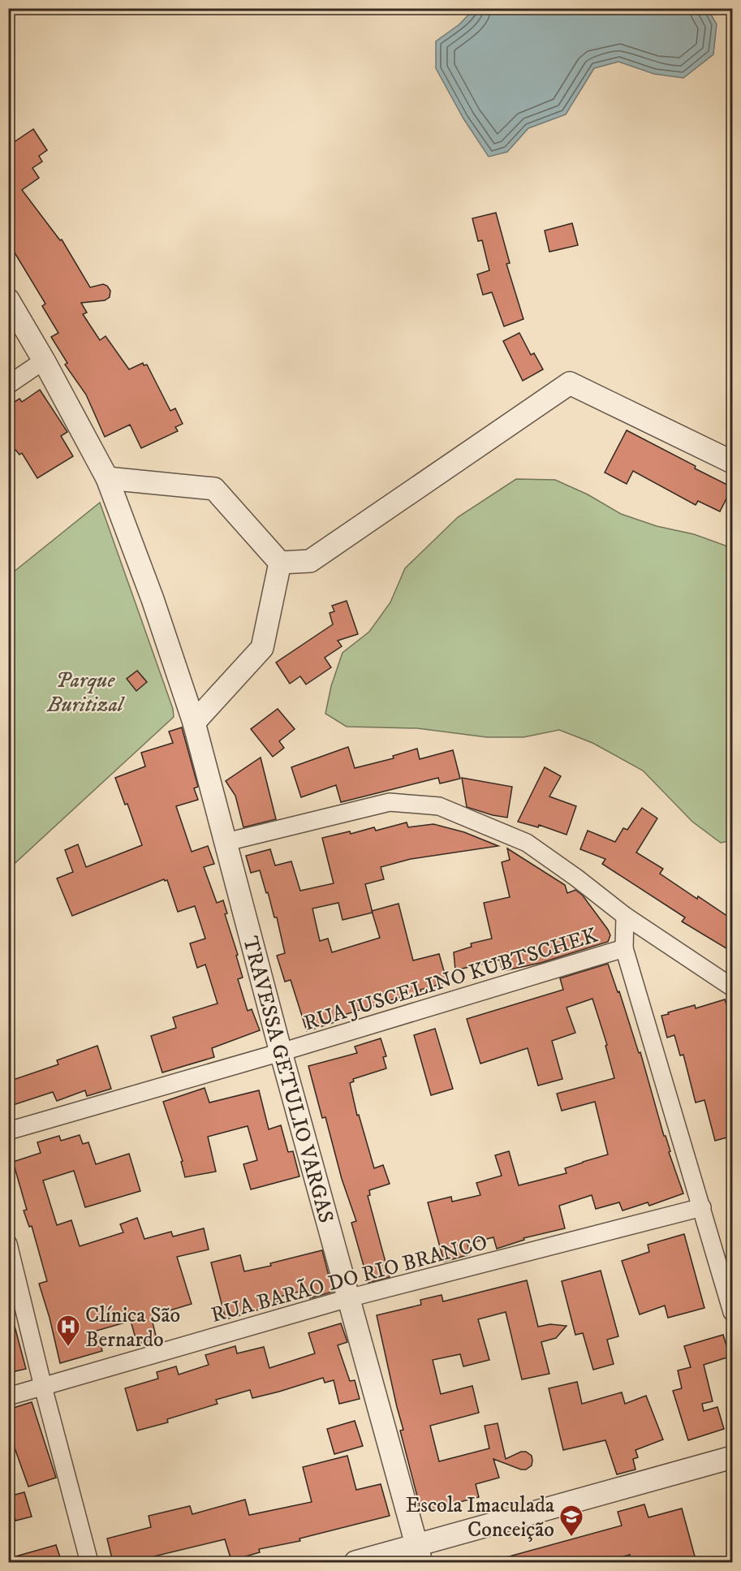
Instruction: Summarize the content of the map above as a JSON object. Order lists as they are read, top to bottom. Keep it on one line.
{"streets":{"street":["RUA JUSCELINO KUBTSCHEK","TRAVESSA GETULIO VARGAS","RUA BARÃO DO RIO BRANCO"]},"crossings":[["RUA JUSCELINO KUBTSCHEK","TRAVESSA GETULIO VARGAS"],["TRAVESSA GETULIO VARGAS","RUA BARÃO DO RIO BRANCO"]],"parks":["Parque Buritizal"],"places":{"hospital":["Clínica São Bernardo"],"school or university":["Escola Imaculada Conceição"]}}
